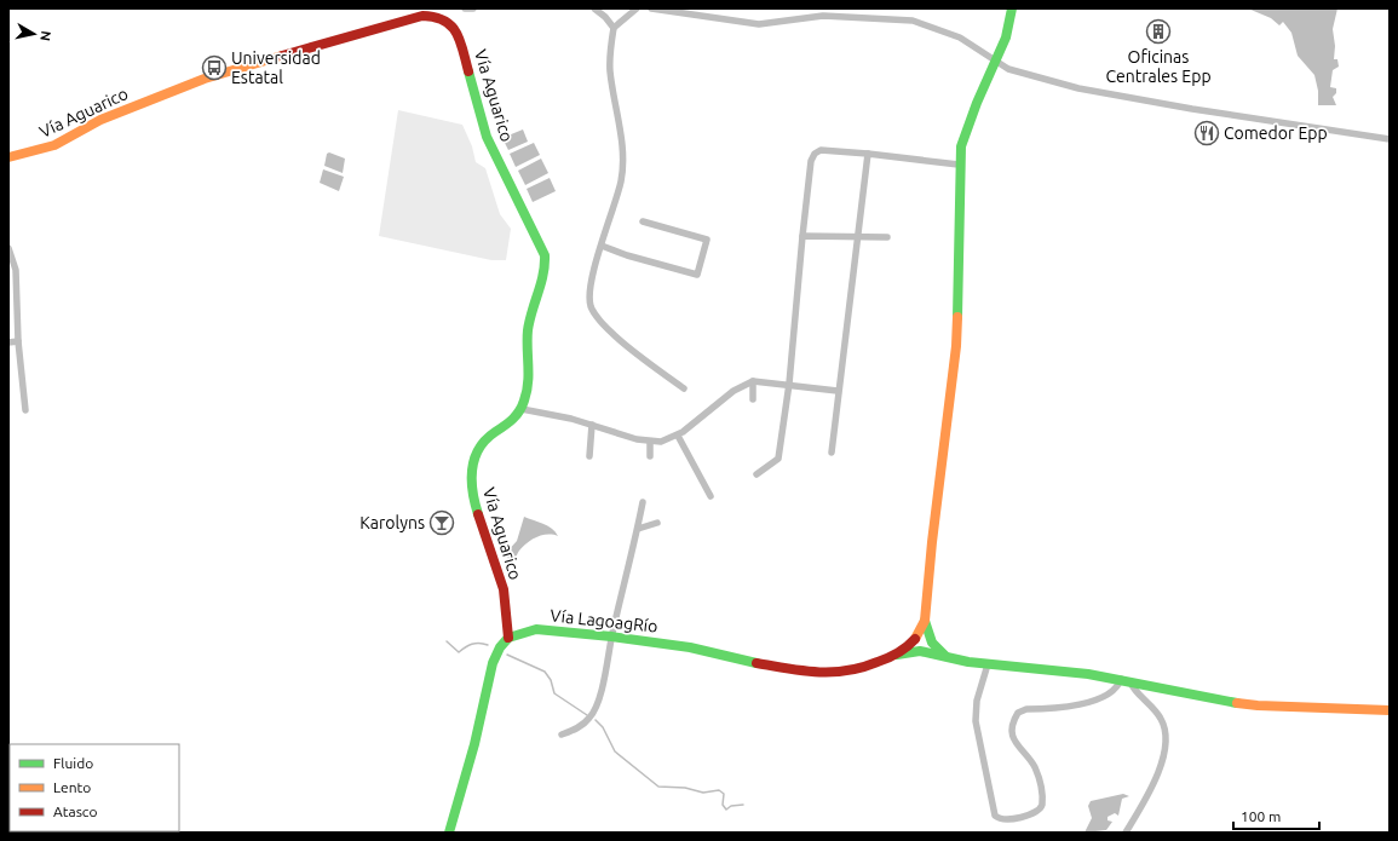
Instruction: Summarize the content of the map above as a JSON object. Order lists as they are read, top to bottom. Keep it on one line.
{"streets":{"main road":["Vía Aguarico","Vía LagoagRío"]},"crossings":[["Vía Aguarico","Vía LagoagRío"]],"places":{"building":["Oficinas Centrales Epp"],"bus stop":["Universidad Estatal"],"restaurant":["Comedor Epp"],"bar":["Karolyns"]},"legend":["Fluido","Lento","Atasco"],"scale_bar":"100 m","north":"right"}
